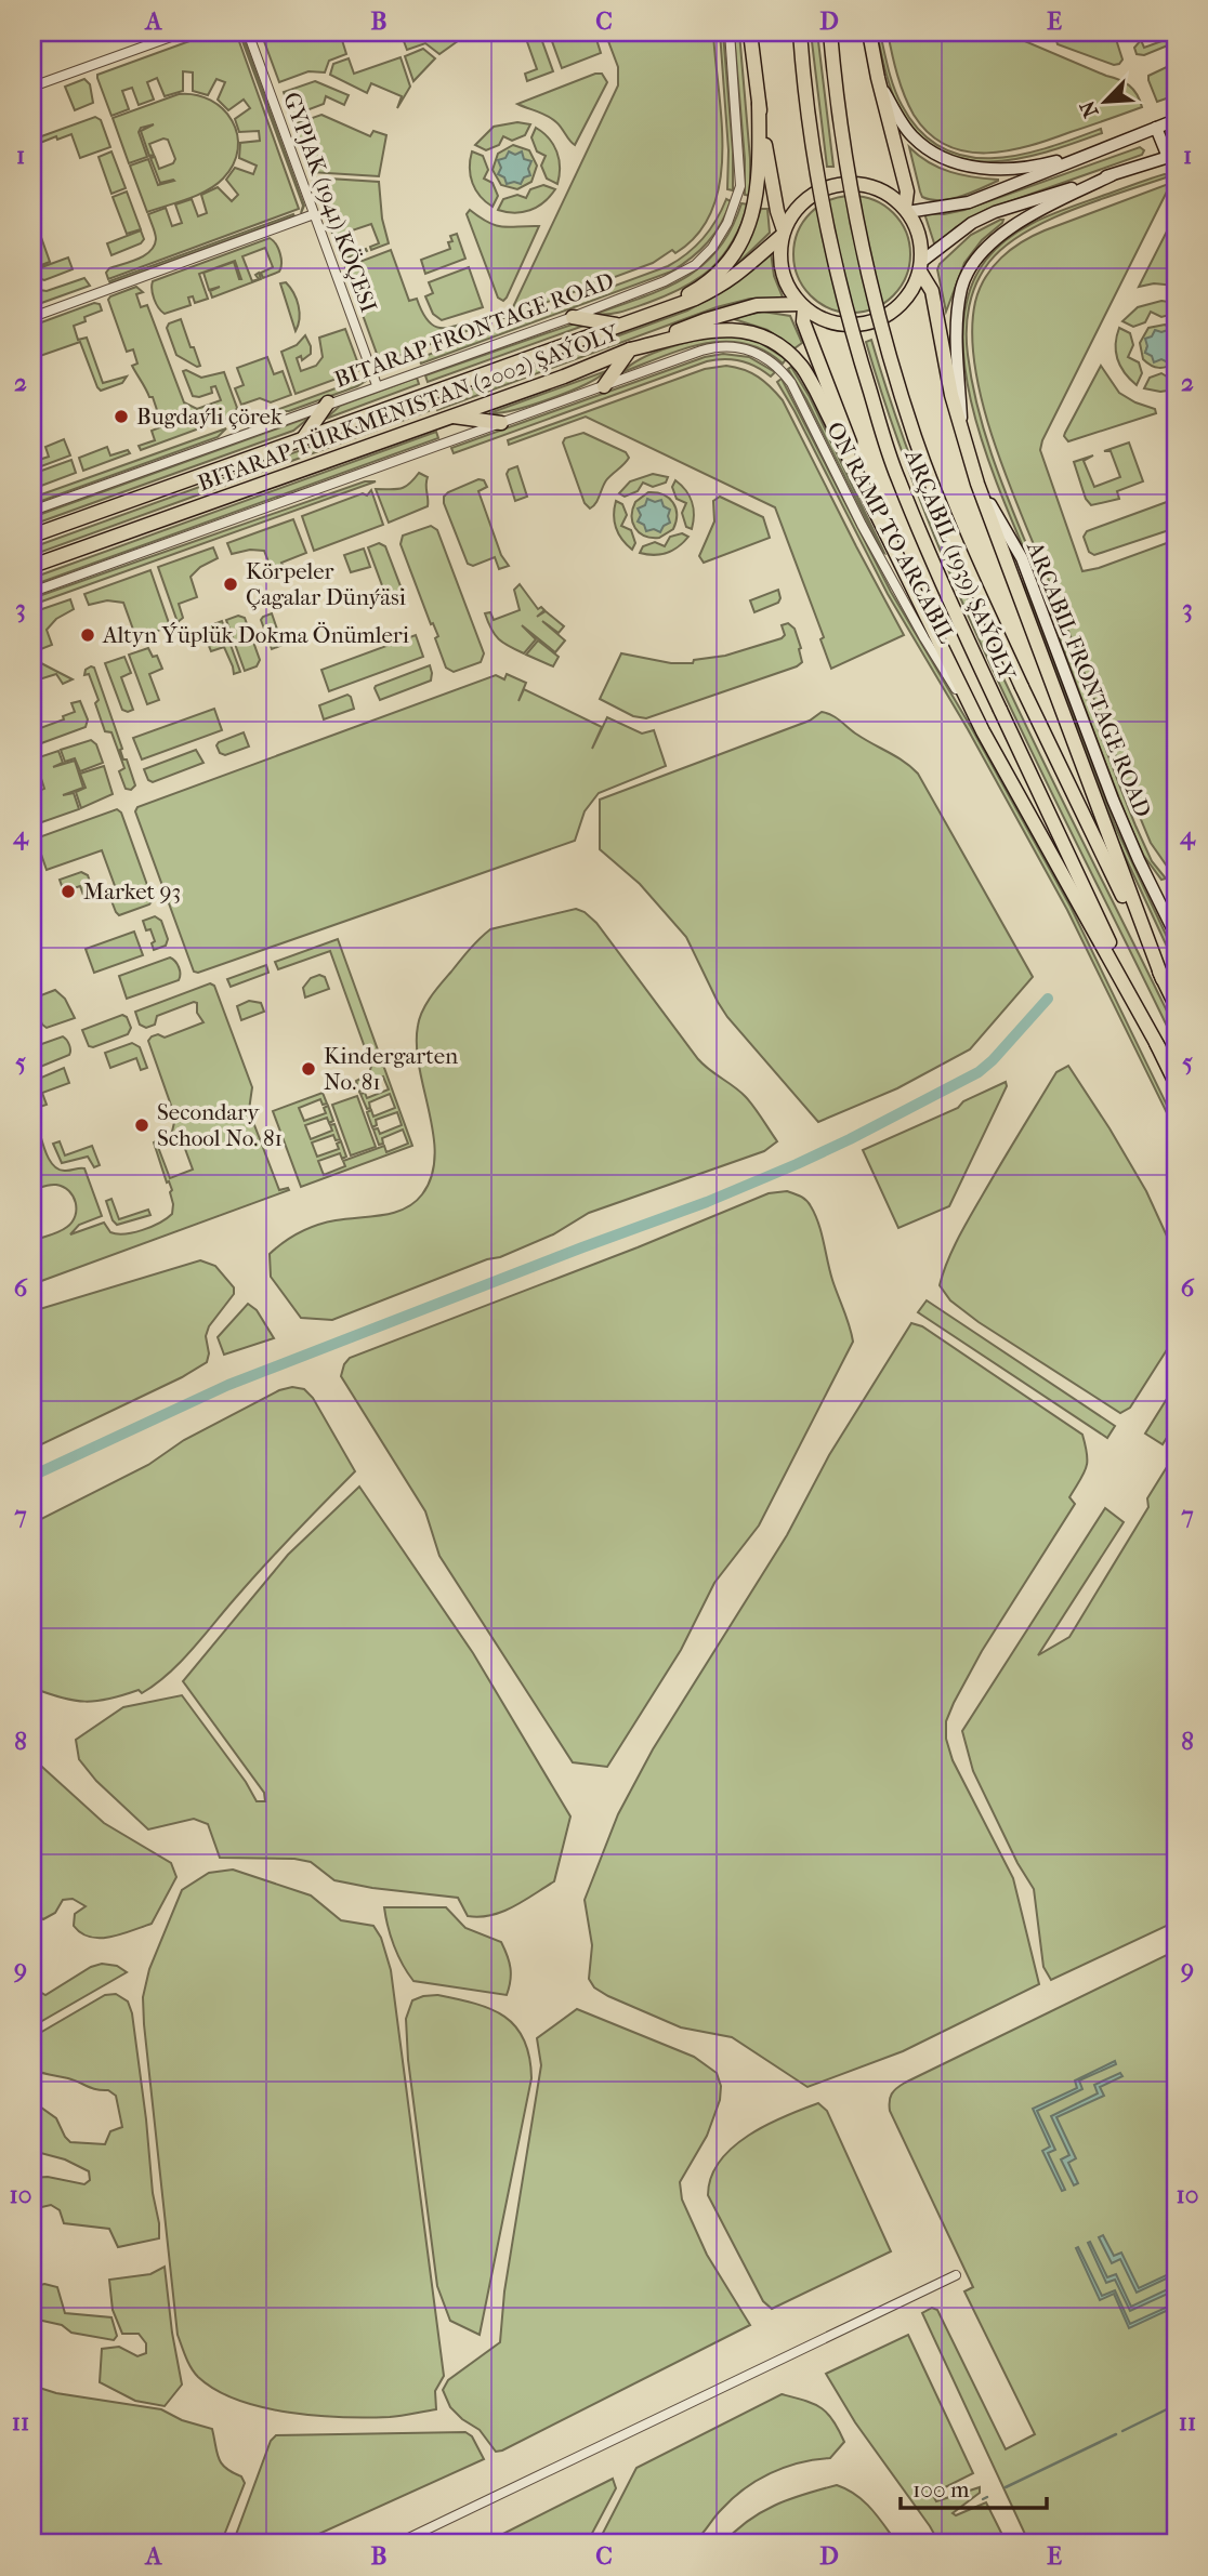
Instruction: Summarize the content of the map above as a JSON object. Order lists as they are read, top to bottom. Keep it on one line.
{"streets":{"main road":["BITARAP TÜRKMENISTAN (2002) ŞAÝOLY","ARÇABIL (1939) ŞAÝOLY","ARCABIL FRONTAGE ROAD"],"street":["GYPJAK (1941) KÖÇESI","BITARAP FRONTAGE ROAD","ON RAMP TO ARCABIL"]},"crossings":[["GYPJAK (1941) KÖÇESI","BITARAP FRONTAGE ROAD"]],"places":["Bugdaýli çörek","Körpeler Çagalar Dünýäsi","Altyn Ýüplük Dokma Önümleri","Market 93","Kindergarten No. 81","Secondary School No. 81"],"scale_bar":"100 m","north":"bottom left","grid":{"columns":["A","B","C","D","E"],"rows":["1","2","3","4","5","6","7","8","9","10","11"]}}
